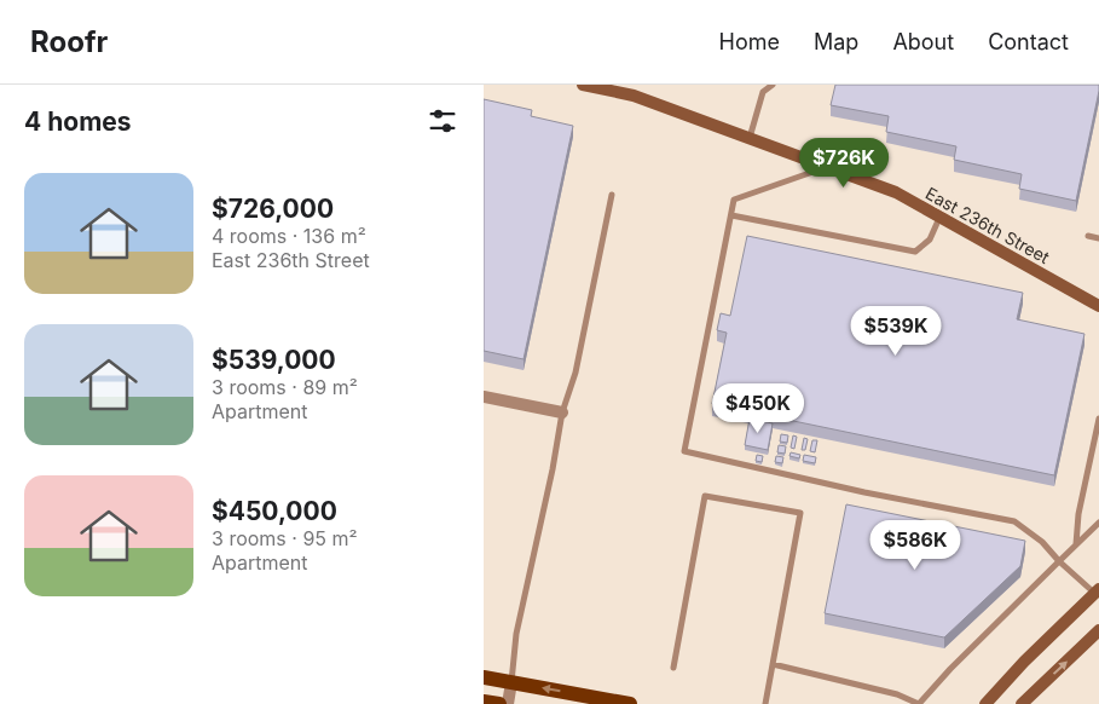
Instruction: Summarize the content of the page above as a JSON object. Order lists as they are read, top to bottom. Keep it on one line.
{"streets":{"street":["East 236th Street"]},"page":{"header":"Roofr","nav":["Home","Map","About","Contact"],"heading":"4 homes","price":["$726K","$539K","$450K","$586K"],"list":[{"name":"$726,000","note":"4 rooms · 136 m² · East 236th Street"},{"name":"$539,000","note":"3 rooms · 89 m² · Apartment"},{"name":"$450,000","note":"3 rooms · 95 m² · Apartment"}]}}
